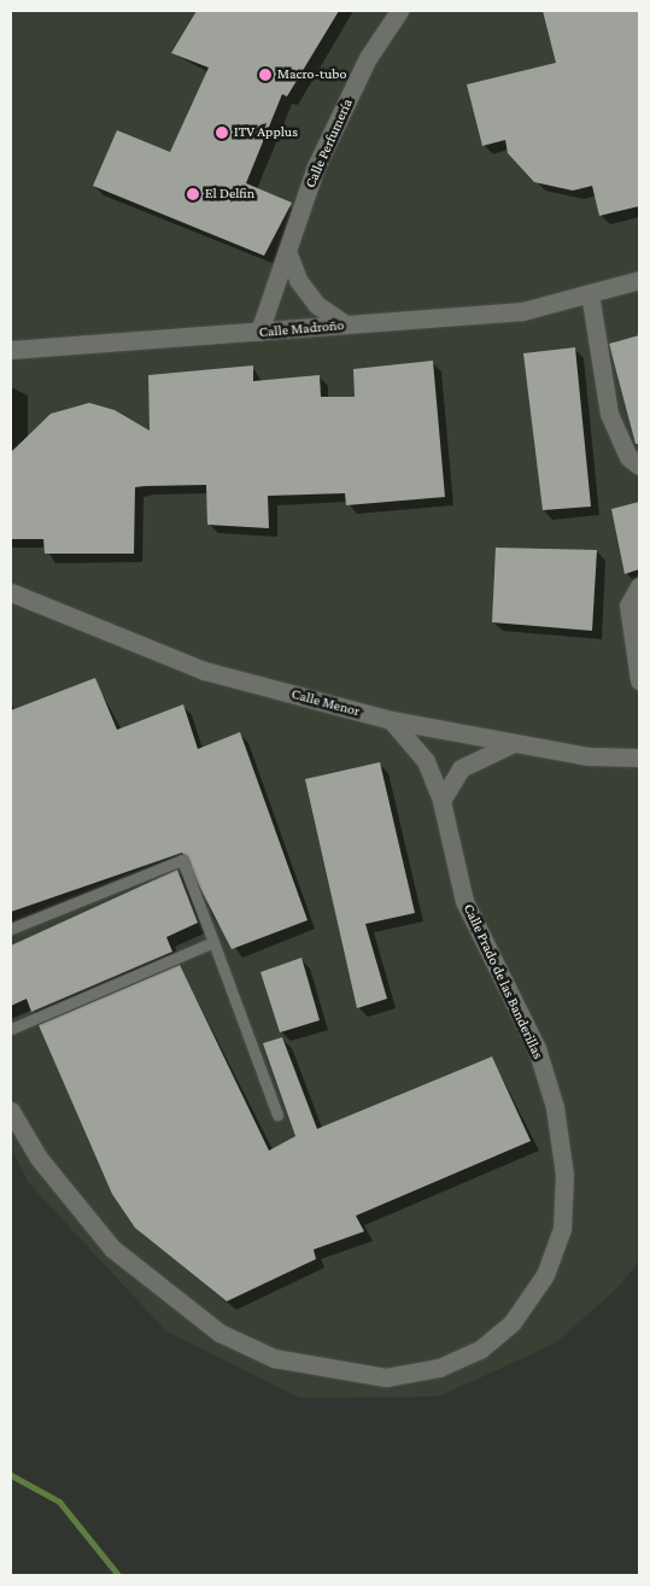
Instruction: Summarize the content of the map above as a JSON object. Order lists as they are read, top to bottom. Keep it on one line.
{"streets":{"street":["Calle Perfumería","Calle Madroño","Calle Menor","Calle Prado de las Banderillas"]},"crossings":[["Calle Perfumería","Calle Madroño"],["Calle Menor","Calle Prado de las Banderillas"]],"places":["Macro-tubo","ITV Applus","El Delfin"]}
